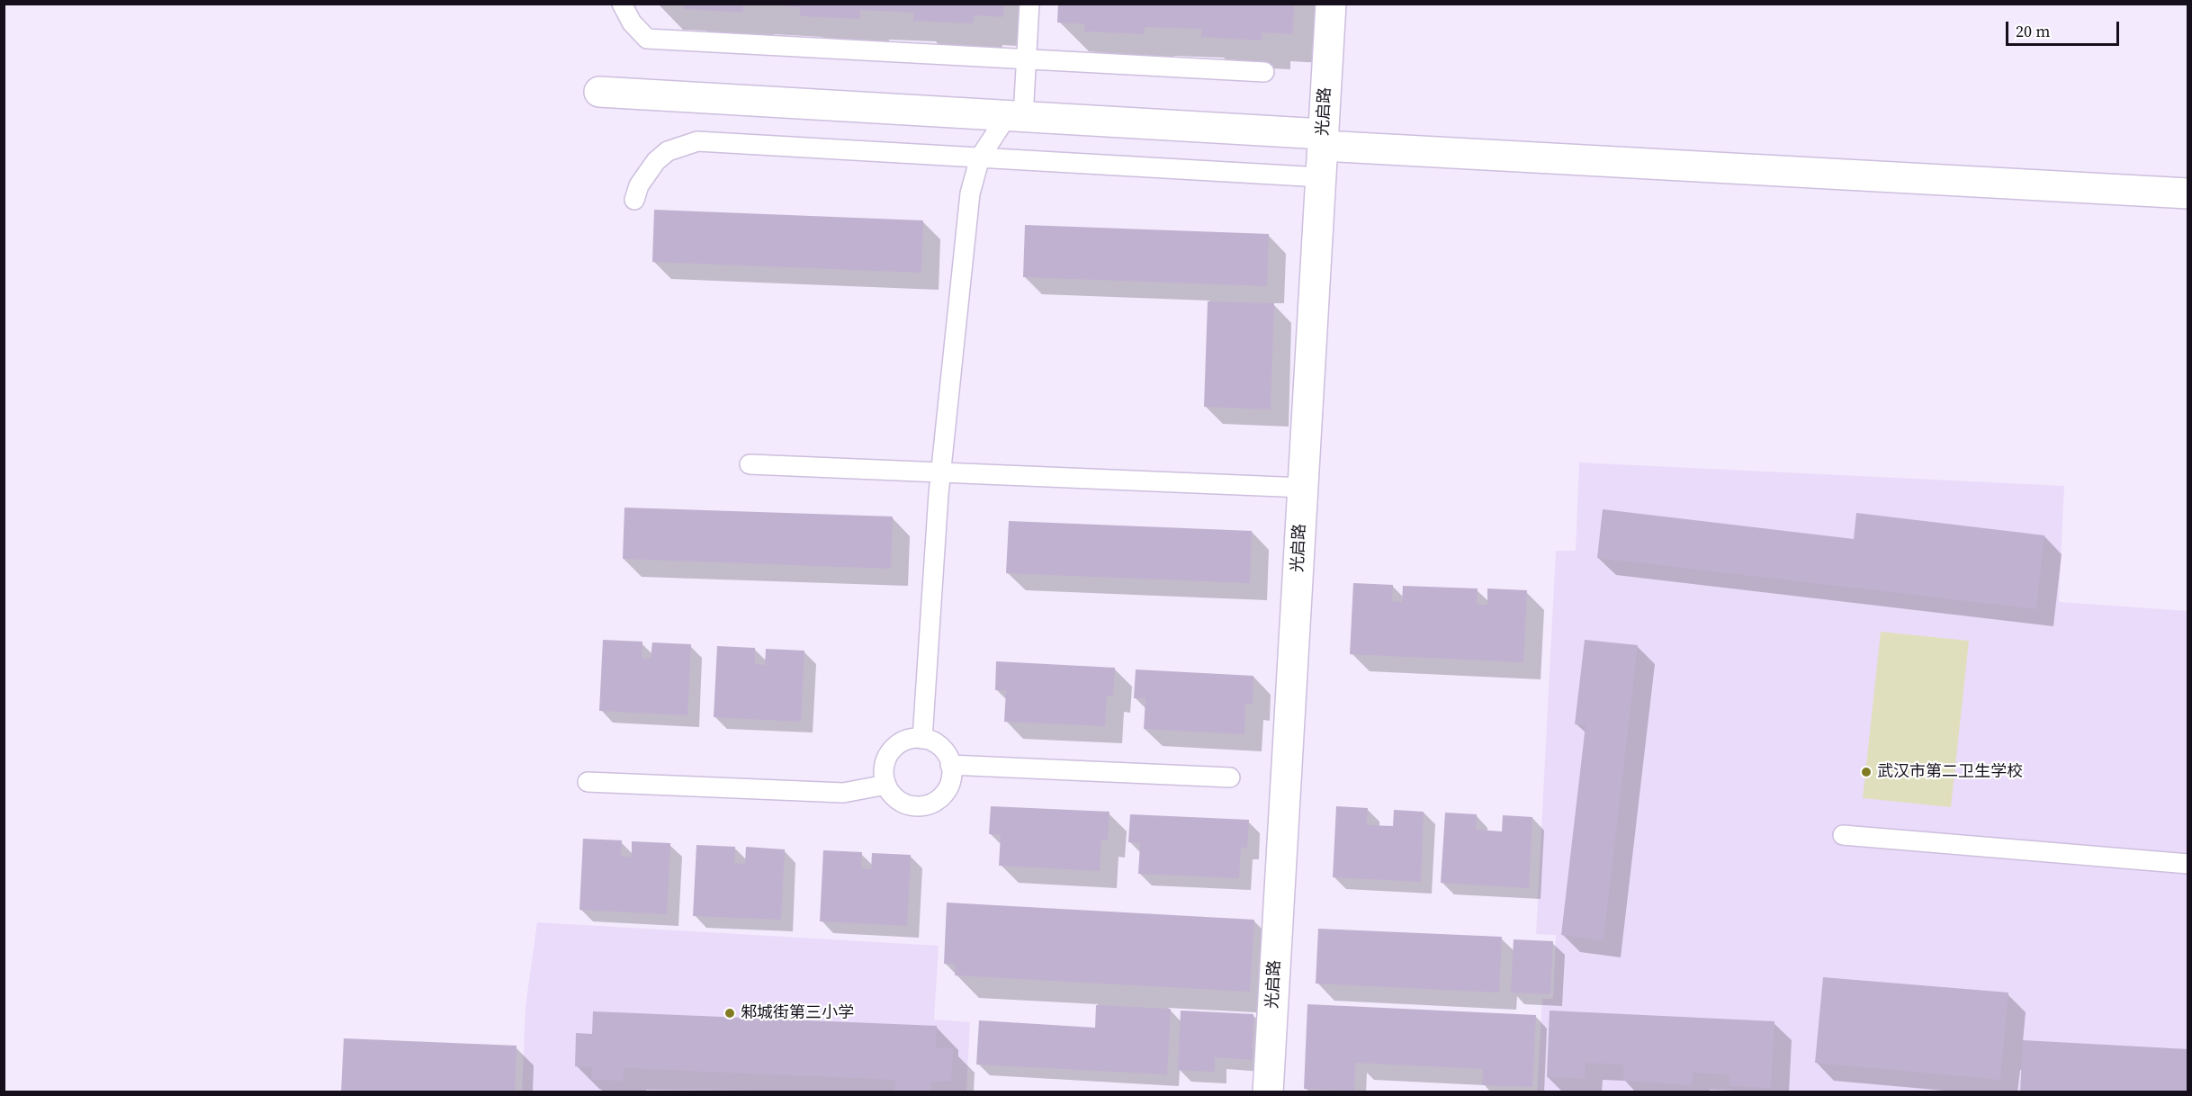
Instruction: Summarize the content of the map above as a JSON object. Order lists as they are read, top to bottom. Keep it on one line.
{"streets":{"street":["光启路"]},"places":["武汉市第二卫生学校","邾城街第三小学"],"scale_bar":"20 m"}
